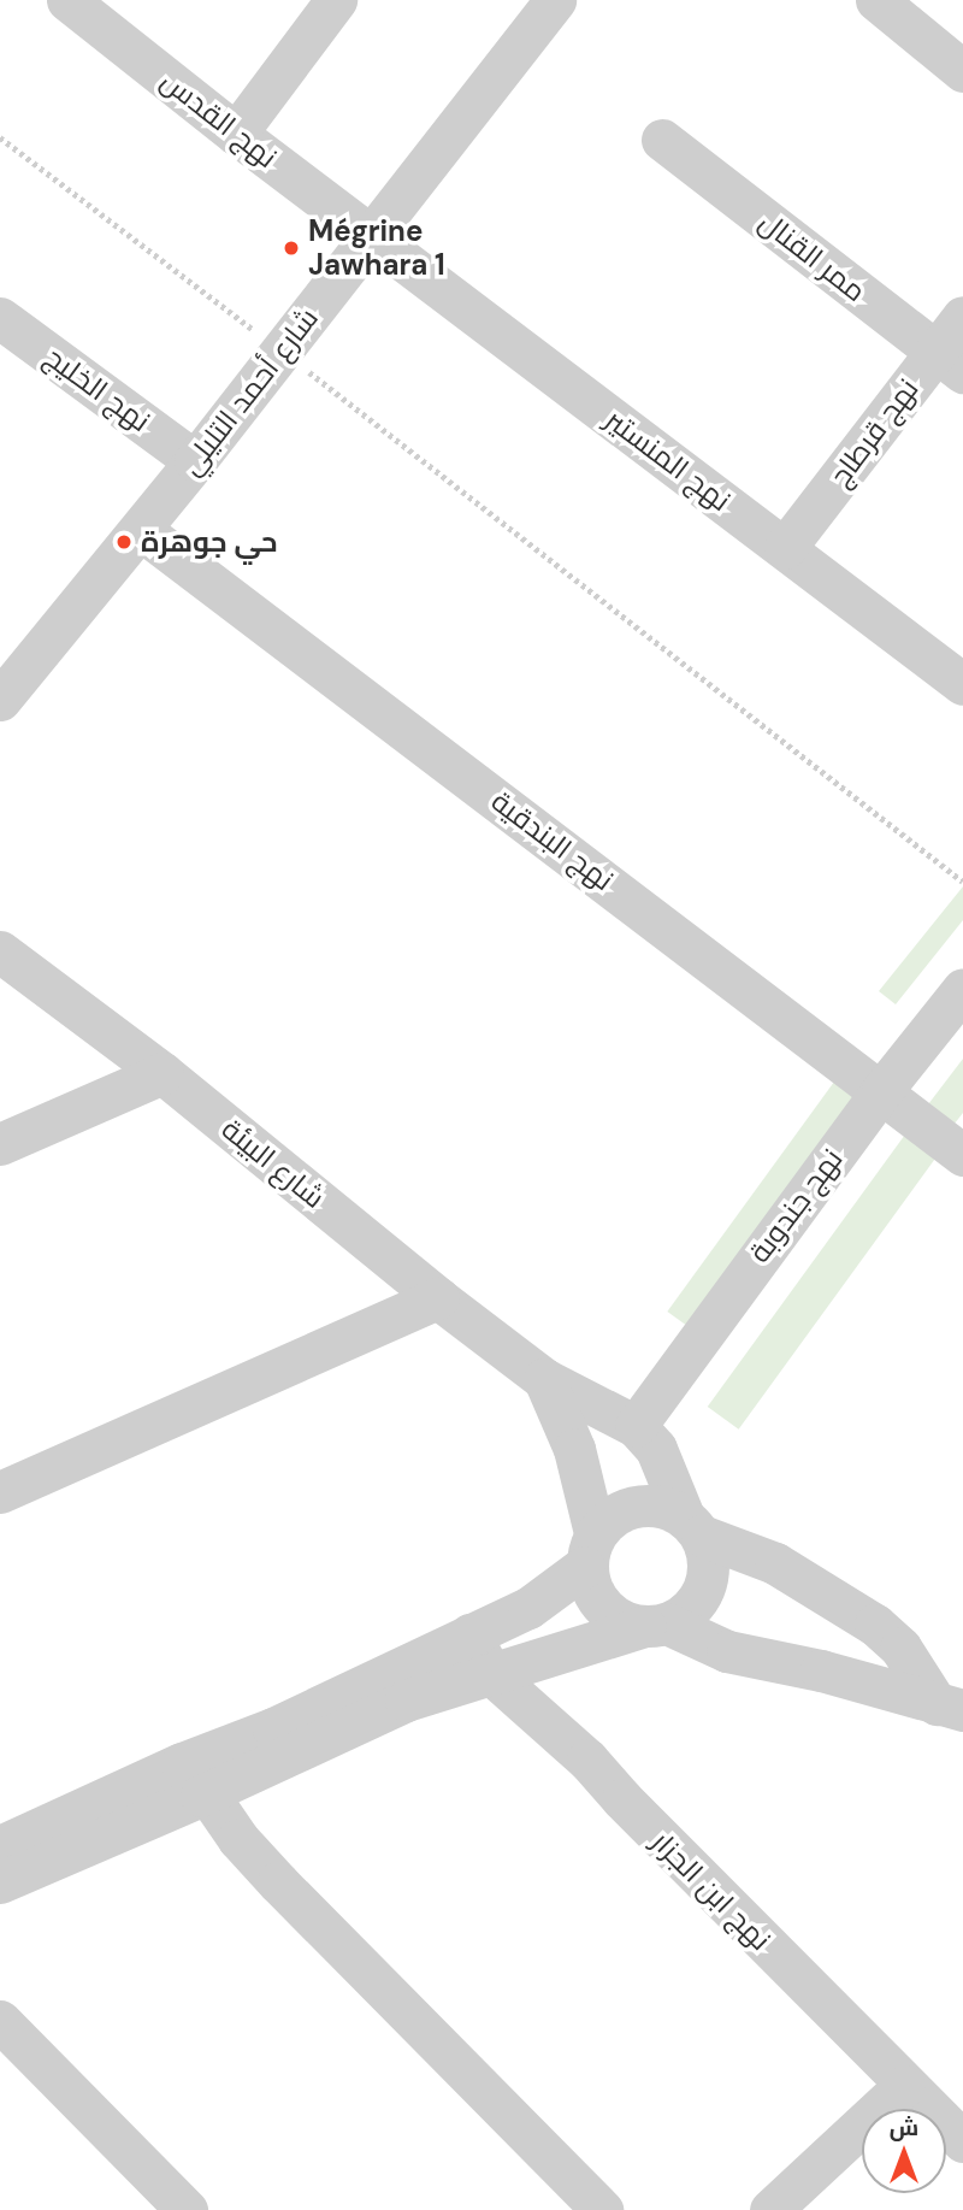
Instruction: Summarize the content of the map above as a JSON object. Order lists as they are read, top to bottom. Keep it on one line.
{"streets":{"street":["نهج القدس","ممر القنال","نهج الخليج","شارع أحمد التليلي","نهج قرطاج","نهج المنستير","نهج البندقية","شارع البيئة","نهج جندوبة","نهج ابن الجزار"]},"crossings":[["نهج القدس","شارع أحمد التليلي"],["نهج القدس","نهج المنستير"],["ممر القنال","نهج قرطاج"],["نهج الخليج","شارع أحمد التليلي"],["شارع أحمد التليلي","نهج المنستير"],["شارع أحمد التليلي","نهج البندقية"],["نهج قرطاج","نهج المنستير"],["نهج البندقية","نهج جندوبة"],["شارع البيئة","نهج جندوبة"]],"places":["Mégrine Jawhara 1","حي جوهرة"],"north":"top"}
